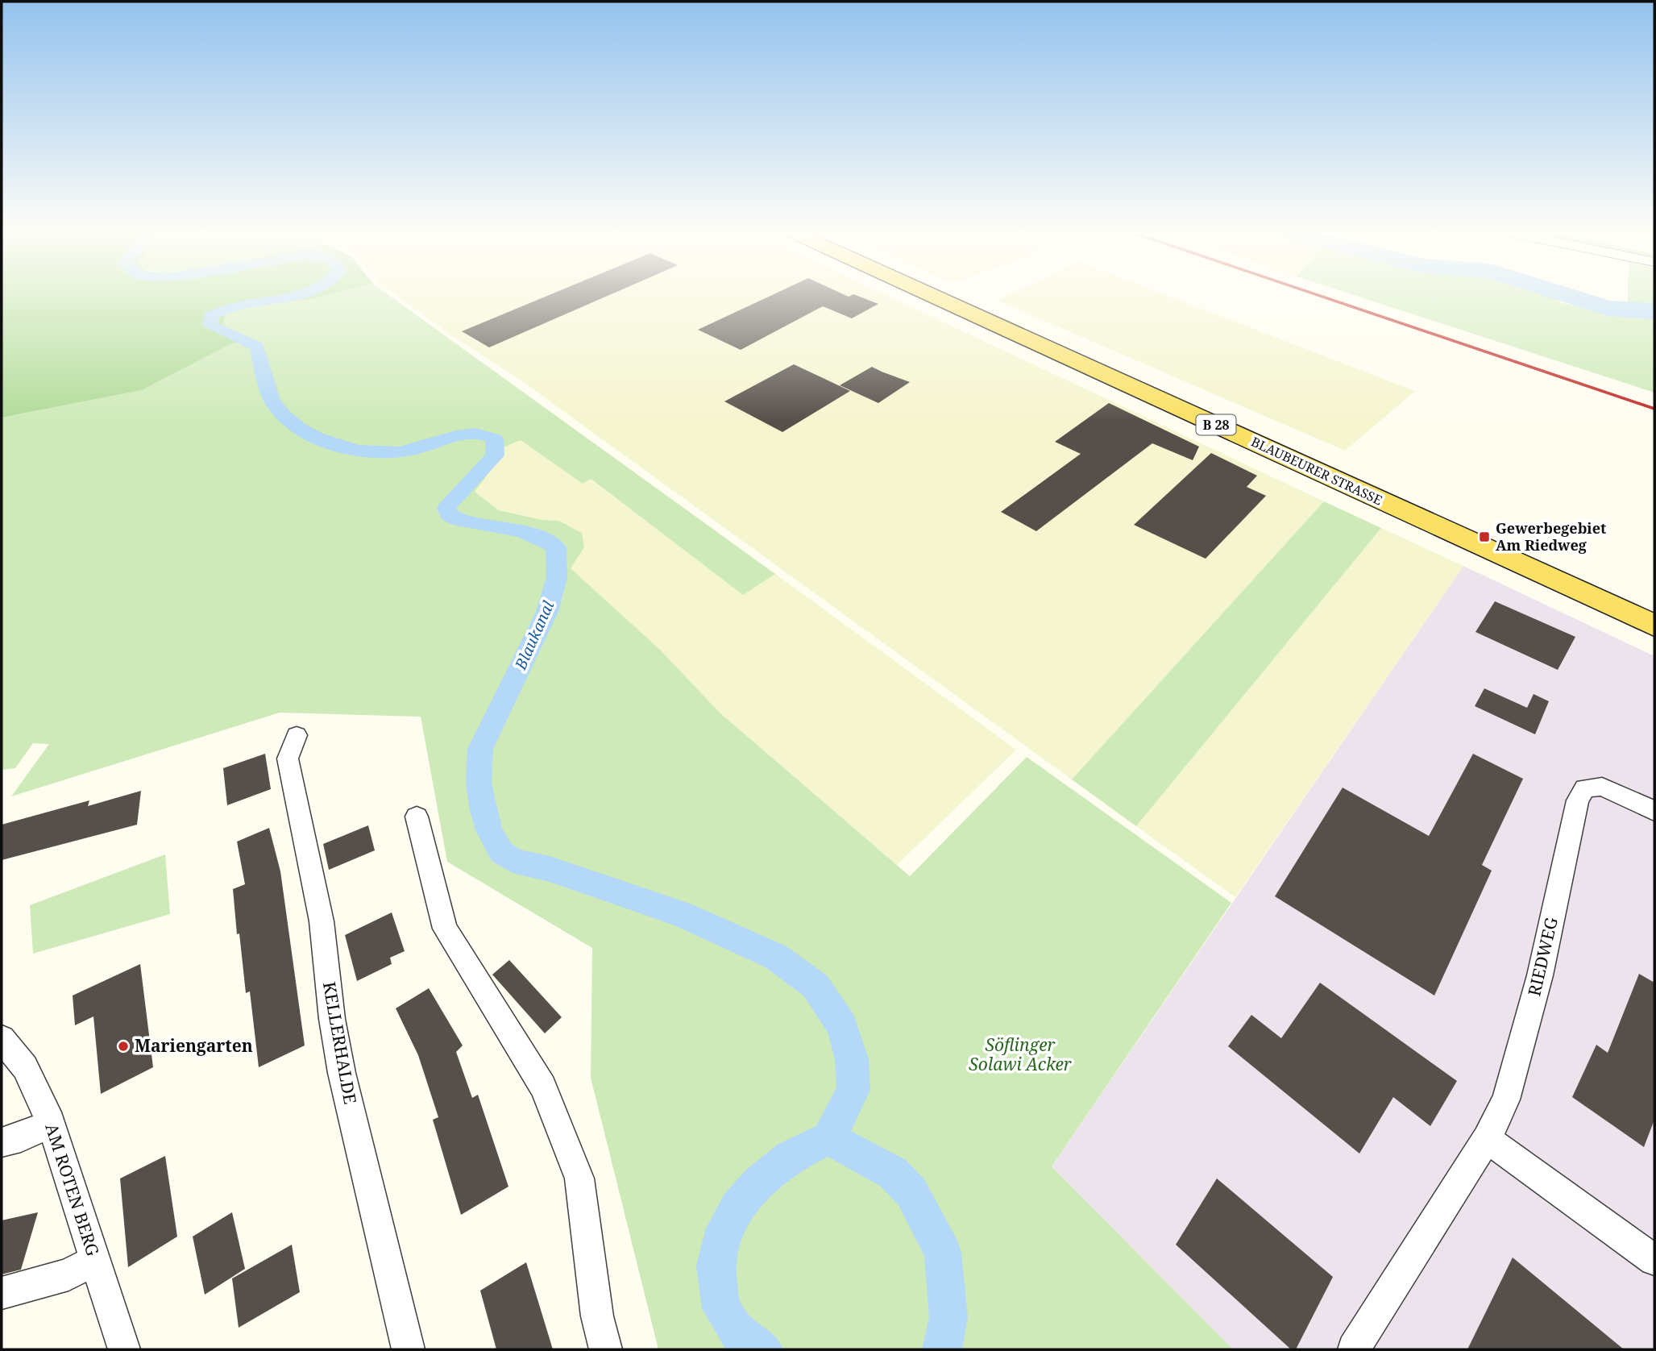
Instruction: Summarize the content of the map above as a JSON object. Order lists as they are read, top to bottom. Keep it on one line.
{"streets":{"main road":["B 28","BLAUBEURER STRASSE"],"street":["RIEDWEG","KELLERHALDE","AM ROTEN BERG"]},"water":["Blaukanal"],"parks":["Söflinger Solawi Acker"],"places":{"transit":["Gewerbegebiet Am Riedweg"],"other":["Mariengarten"]}}
